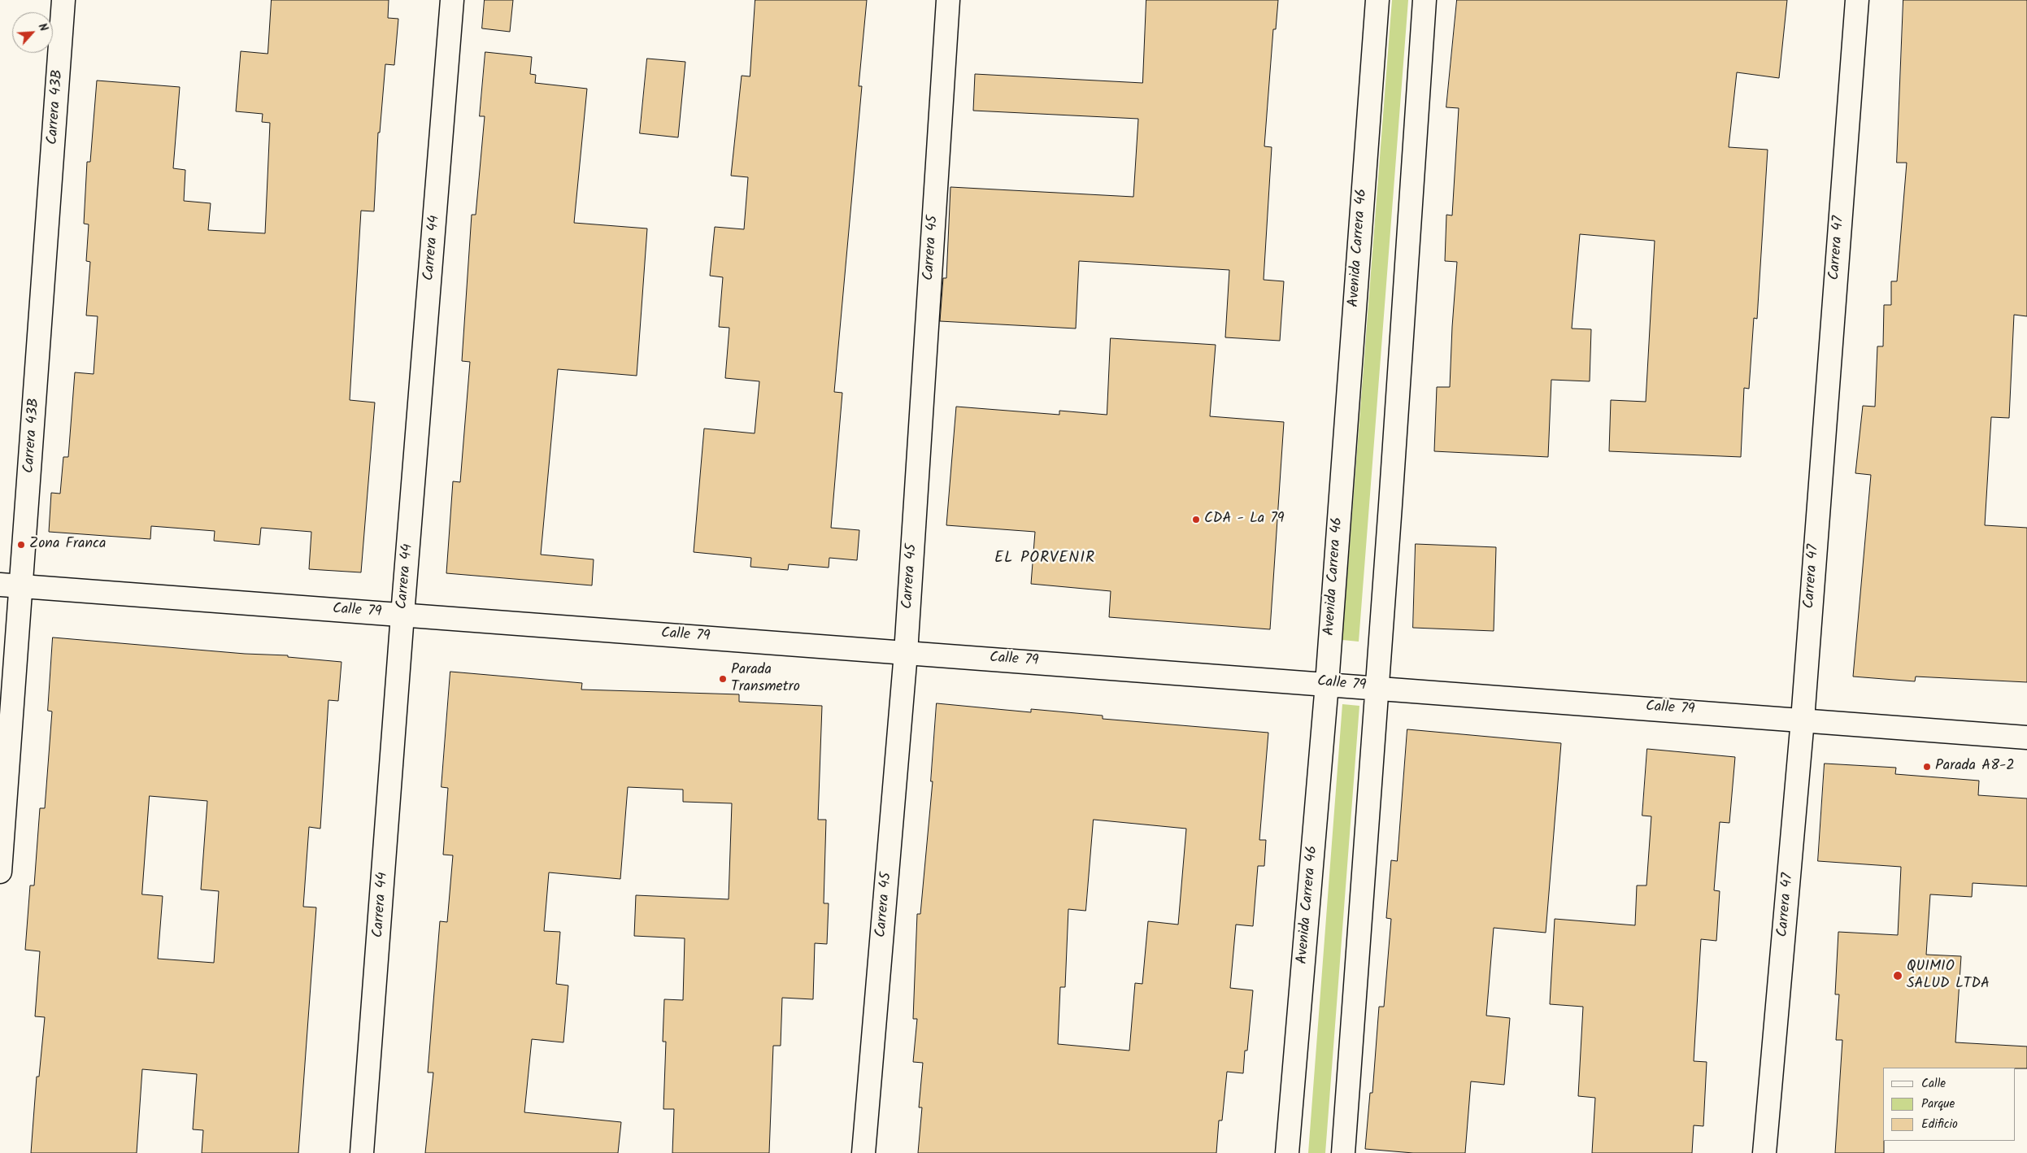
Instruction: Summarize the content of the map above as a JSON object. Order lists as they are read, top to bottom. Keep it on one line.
{"streets":{"main road":["Carrera 43B","Carrera 44","Carrera 45","Avenida Carrera 46","Carrera 47","Calle 79"]},"crossings":[["Carrera 43B","Calle 79"],["Carrera 44","Calle 79"],["Carrera 45","Calle 79"],["Avenida Carrera 46","Calle 79"],["Carrera 47","Calle 79"]],"districts":["EL PORVENIR"],"places":["CDA - La 79","Zona Franca","Parada Transmetro","Parada A8-2","QUIMIO SALUD LTDA"],"legend":["Calle","Parque","Edificio"],"north":"top right"}
